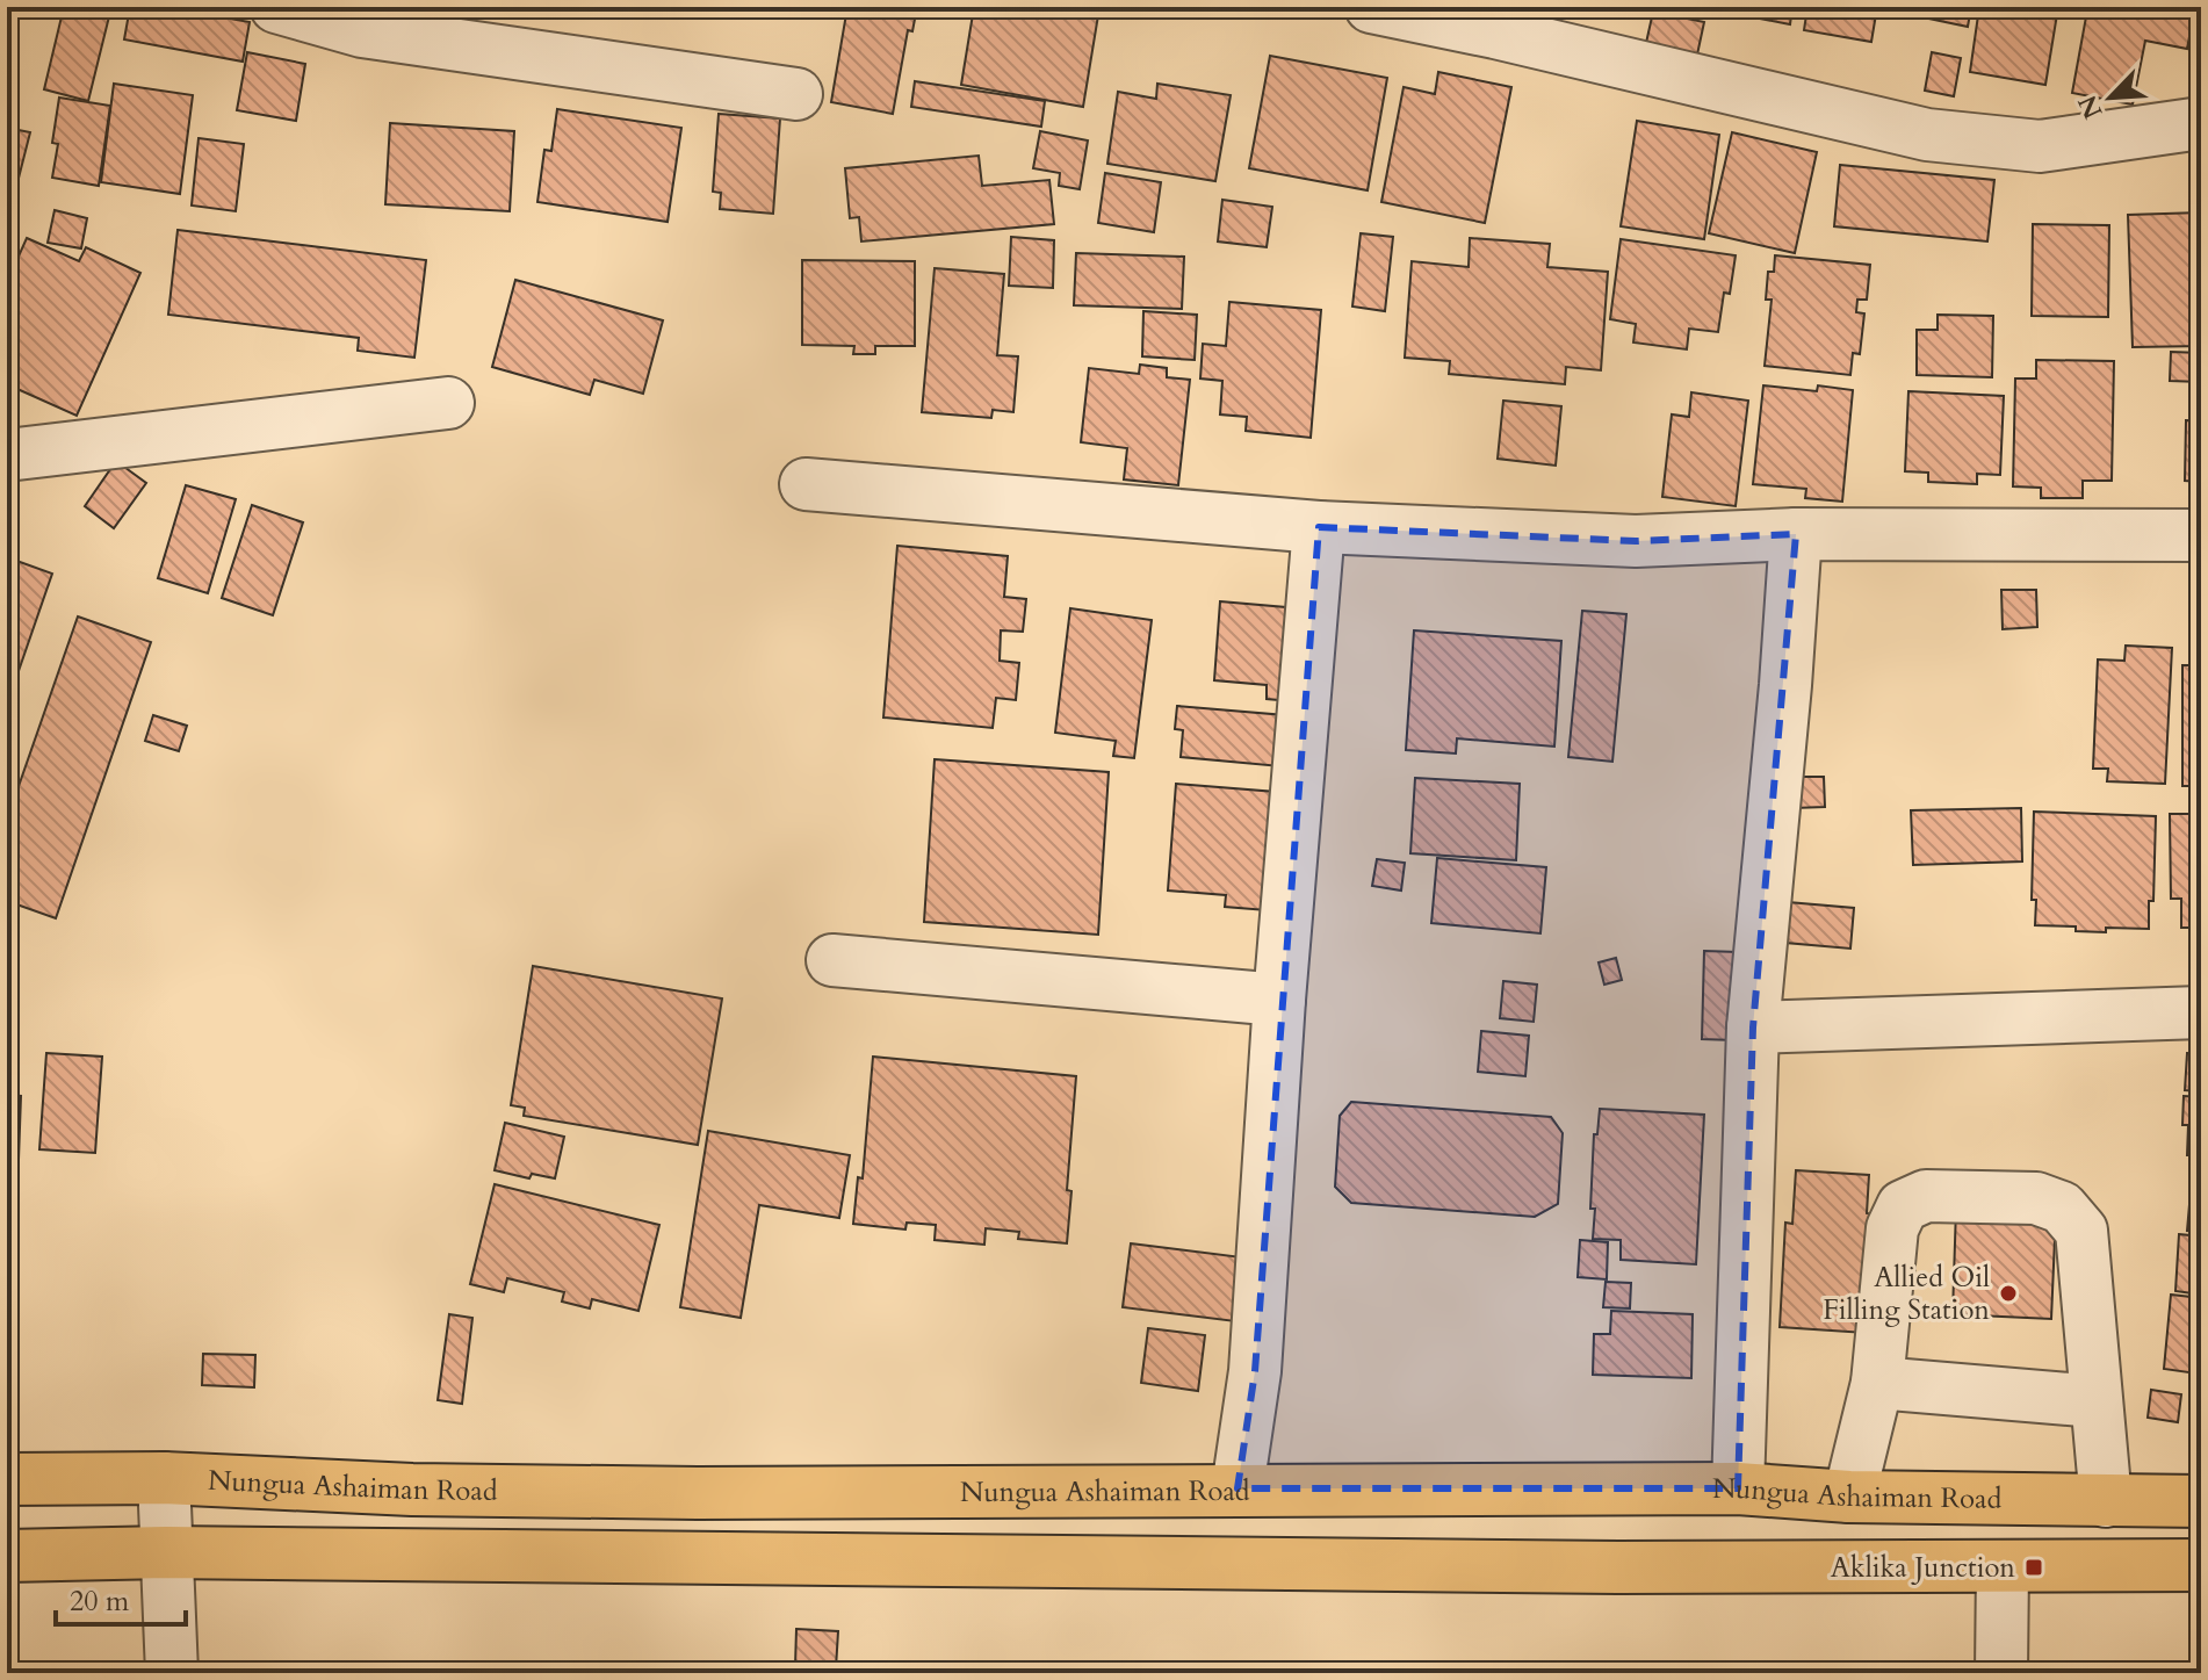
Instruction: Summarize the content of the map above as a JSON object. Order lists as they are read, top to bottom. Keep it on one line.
{"streets":{"main road":["Nungua Ashaiman Road"]},"places":{"other":["Allied Oil Filling Station"],"transit":["Aklika Junction"]},"scale_bar":"20 m","north":"bottom left"}
